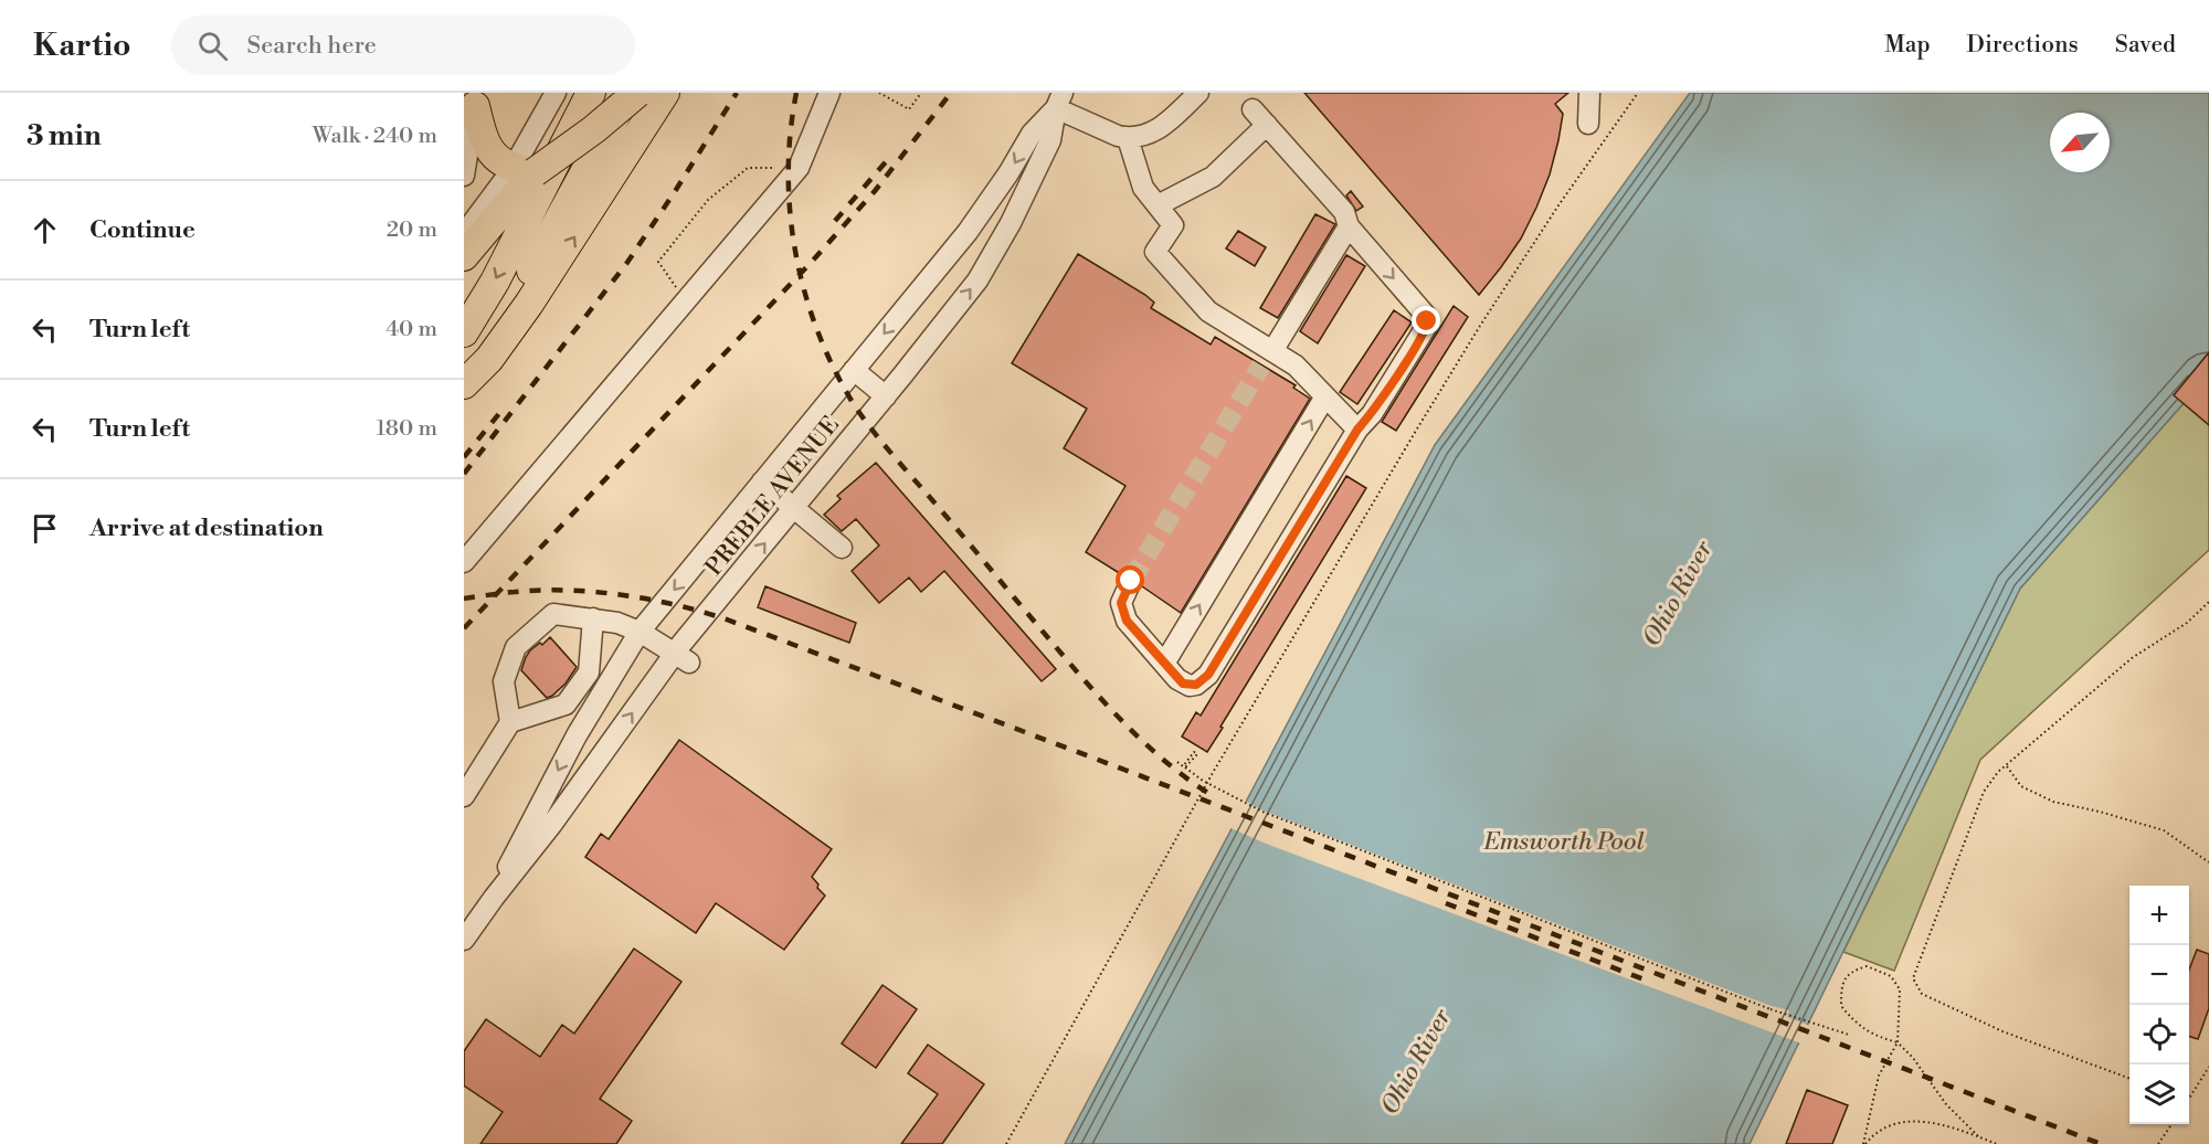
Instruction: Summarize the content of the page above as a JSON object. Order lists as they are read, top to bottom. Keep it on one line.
{"streets":{"street":["PREBLE AVENUE"]},"water":["Ohio River","Emsworth Pool"],"north":"bottom left","page":{"header":"Kartio","search":"Search here","nav":["Map","Directions","Saved"],"heading":["3 min","Walk · 240 m"],"list":[["Continue","20 m"],["Turn left","40 m"],["Turn left","180 m"],"Arrive at destination"],"map_buttons":["+","−"]}}
